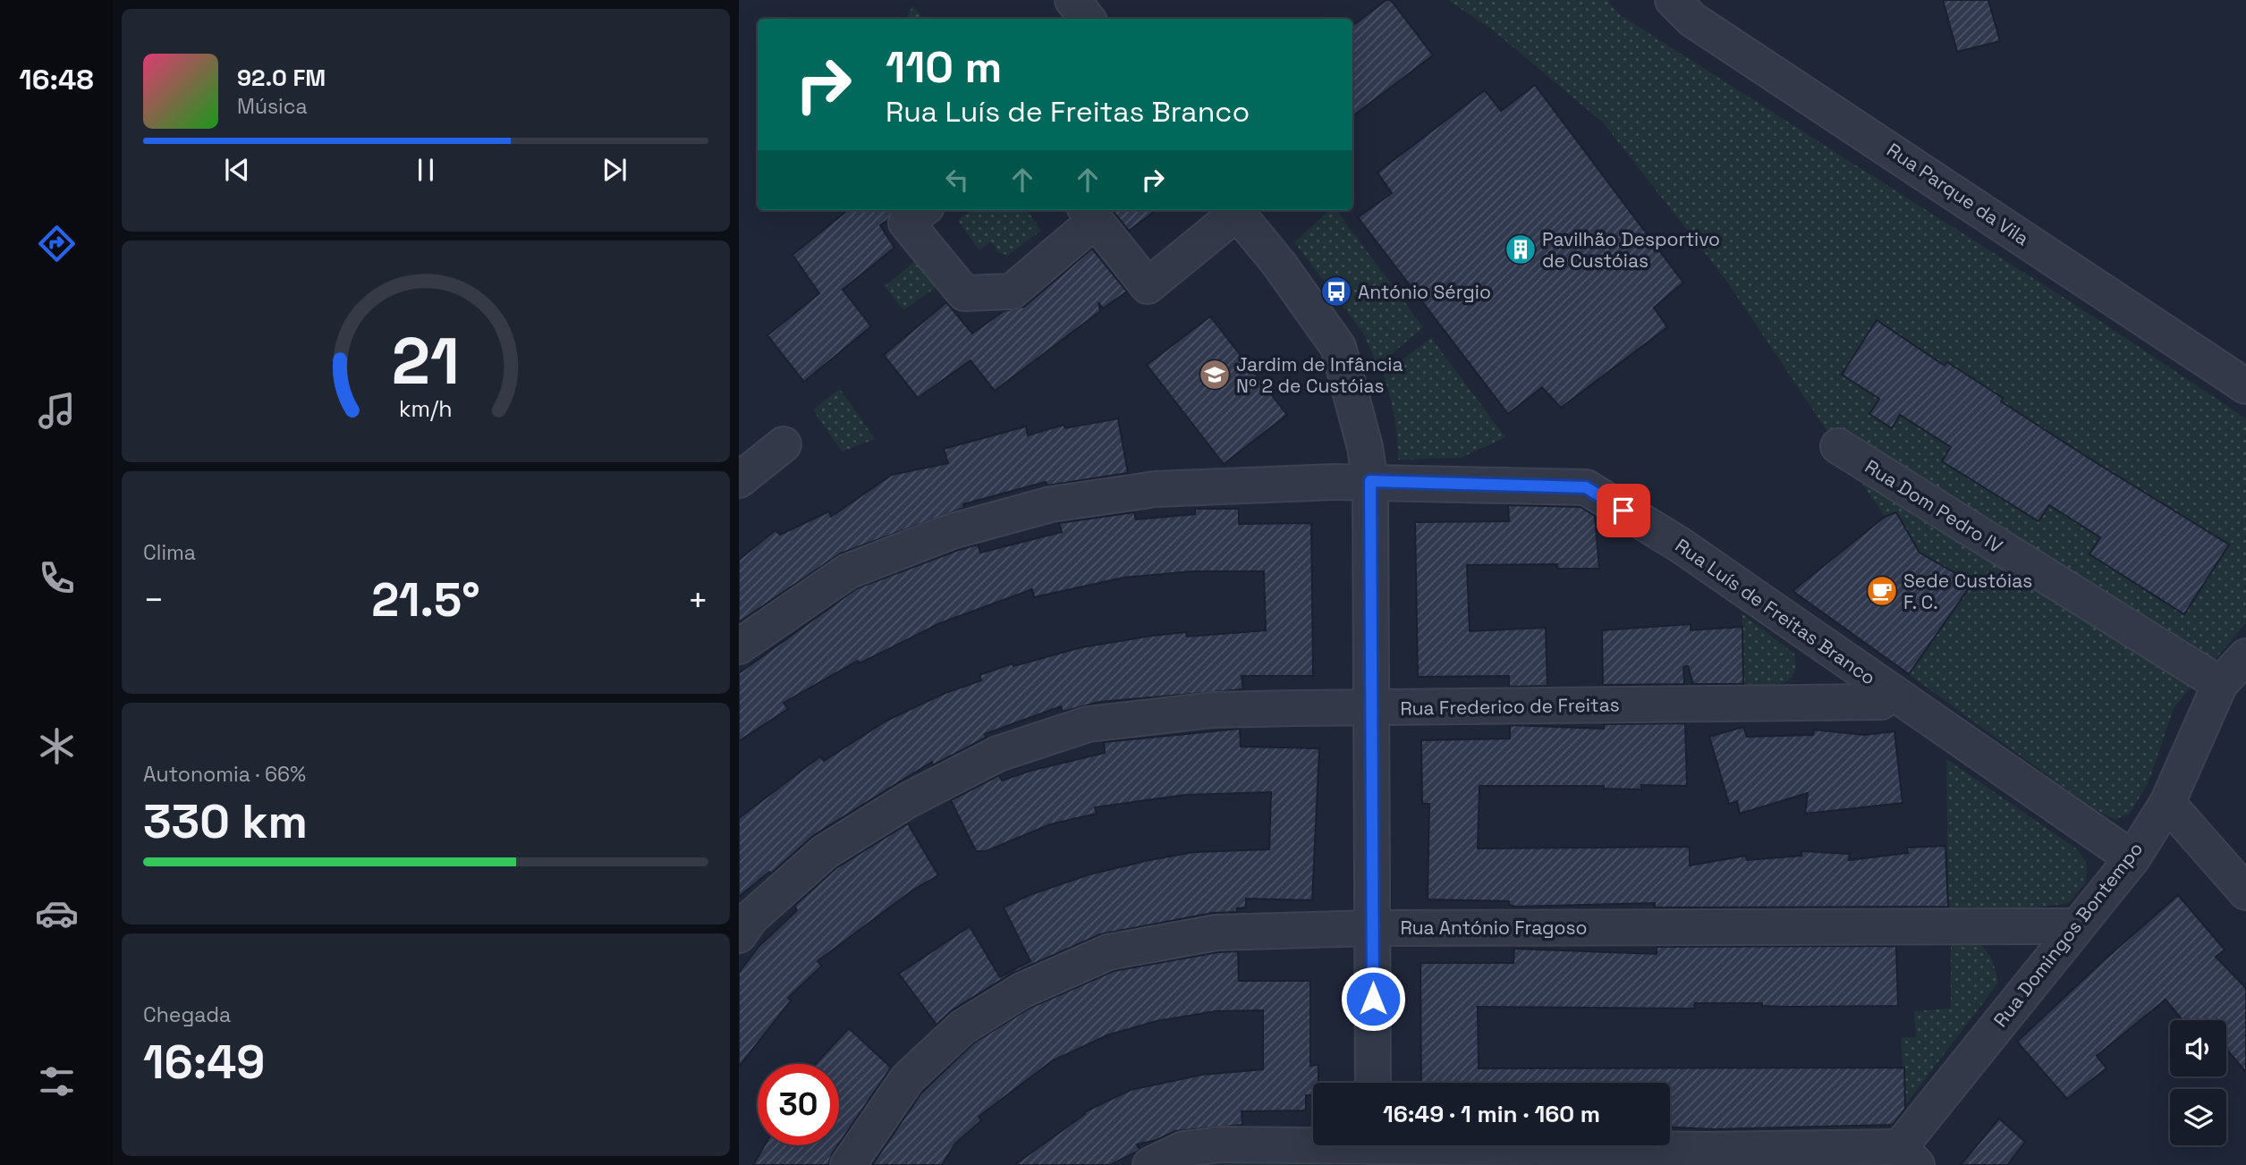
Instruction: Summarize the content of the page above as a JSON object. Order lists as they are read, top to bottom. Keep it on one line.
{"streets":{"street":["Rua Parque da Vila","Rua Dom Pedro IV","Rua Luís de Freitas Branco","Rua Frederico de Freitas","Rua António Fragoso","Rua Domingos Bontempo"]},"crossings":[["Rua Dom Pedro IV","Rua Domingos Bontempo"],["Rua Luís de Freitas Branco","Rua Frederico de Freitas"],["Rua Luís de Freitas Branco","Rua Domingos Bontempo"],["Rua António Fragoso","Rua Domingos Bontempo"]],"places":{"building":["Pavilhão Desportivo de Custóias"],"bus stop":["António Sérgio"],"school or university":["Jardim de Infância Nº 2 de Custóias"],"cafe":["Sede Custóias F. C."]},"page":{"tabs":"16:48","turn":["110 m","Rua Luís de Freitas Branco"],"song":["92.0 FM","Música"],"tile":["Clima",["Autonomia · 66%","330 km"],["Chegada","16:49"]],"heat":["−","21.5°","+"],"limit":"30","trip":"16:49 · 1 min · 160 m","gauge":["21","km/h"]}}
